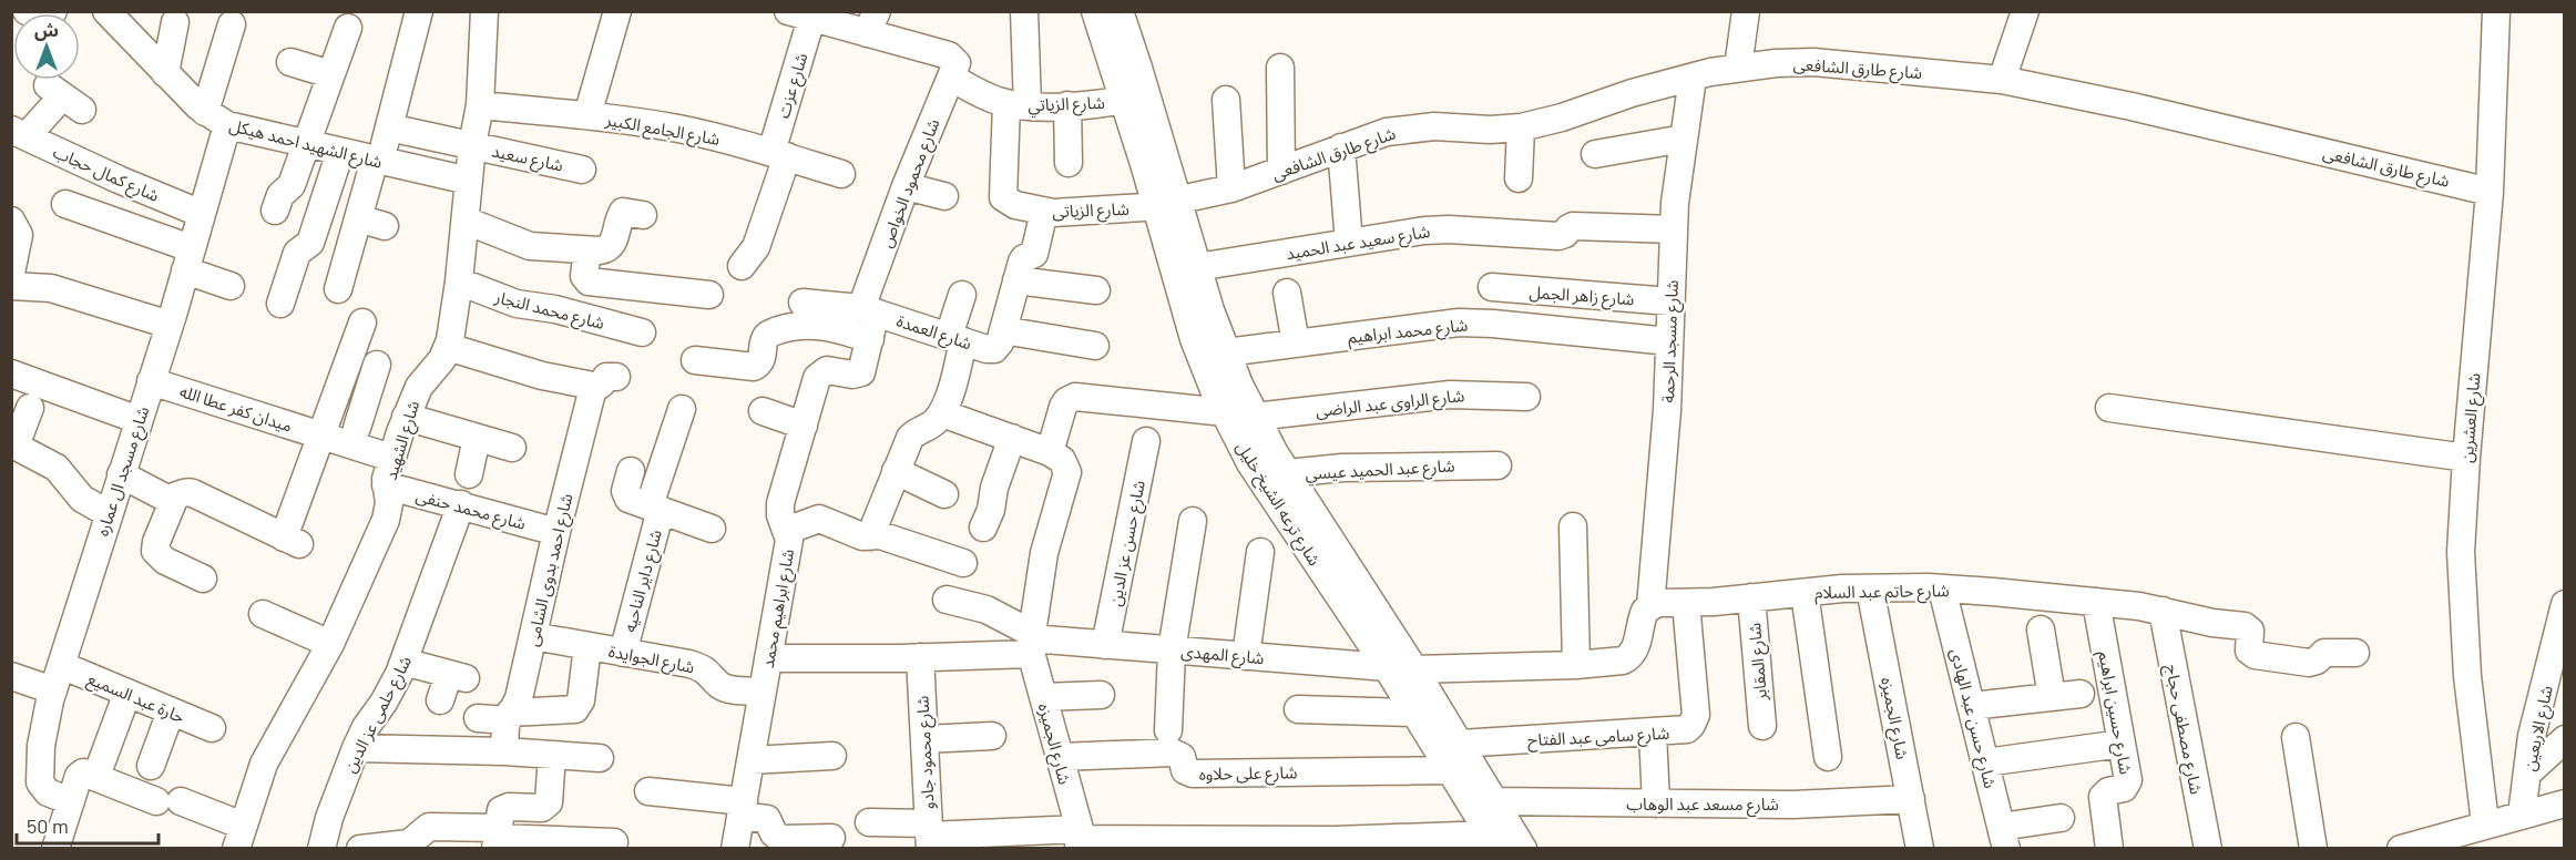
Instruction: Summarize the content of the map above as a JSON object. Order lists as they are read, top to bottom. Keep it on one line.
{"streets":{"street":["شارع طارق الشافعى","شارع عزت","شارع الزياتي","شارع الجامع الكبير","شارع الشهيد احمد هيكل","شارع سعيد","شارع كمال حجاب","شارع محمود الخواص","شارع الزياتى","شارع سعيد عبد الحميد","شارع زاهر الجمل","شارع محمد النجار","شارع محمد ابراهيم","شارع العمدة","شارع مسجد الرحمة","شارع الراوى عبد الراضى","ميدان كفر عطا الله","شارع العشرين","شارع الشهيد","شارع عبد الحميد عيسي","شارع مسجد ال عماره","شارع ترعه الشيخ خليل","شارع محمد حنفى","شارع حسن عز الدين","شارع احمد بدوى الشامى","شارع داير الناحيه","شارع حاتم عبد السلام","شارع ابراهيم محمد","شارع المهدى","شارع الجوايدة","شارع المقابر","حارة عبد السميع","شارع حسين ابراهيم","شارع حلمى عز الدين","شارع الجميزه","شارع حسن عبد الهادى","شارع الاربعين","شارع مصطفى حجاج","شارع سامى عبد الفتاح","شارع محمود جادو","شارع على حلاوه","شارع مسعد عبد الوهاب"]},"crossings":[["شارع طارق الشافعى","شارع الزياتى"],["شارع طارق الشافعى","شارع مسجد الرحمة"],["شارع طارق الشافعى","شارع العشرين"],["شارع طارق الشافعى","شارع ترعه الشيخ خليل"],["شارع عزت","شارع الزياتي"],["شارع عزت","شارع الجامع الكبير"],["شارع الزياتي","شارع محمود الخواص"],["شارع الزياتي","شارع الزياتى"],["شارع الزياتي","شارع ترعه الشيخ خليل"],["شارع الجامع الكبير","شارع الشهيد"],["شارع الشهيد احمد هيكل","شارع الشهيد"],["شارع الشهيد احمد هيكل","شارع مسجد ال عماره"],["شارع سعيد","شارع الشهيد"],["شارع كمال حجاب","شارع مسجد ال عماره"],["شارع محمود الخواص","شارع العمدة"],["شارع محمود الخواص","شارع ابراهيم محمد"],["شارع الزياتى","شارع ترعه الشيخ خليل"],["شارع سعيد عبد الحميد","شارع مسجد الرحمة"],["شارع سعيد عبد الحميد","شارع ترعه الشيخ خليل"],["شارع زاهر الجمل","شارع مسجد الرحمة"],["شارع محمد النجار","شارع الشهيد"],["شارع محمد ابراهيم","شارع مسجد الرحمة"],["شارع محمد ابراهيم","شارع ترعه الشيخ خليل"],["شارع مسجد الرحمة","شارع حاتم عبد السلام"],["شارع الراوى عبد الراضى","شارع ترعه الشيخ خليل"],["ميدان كفر عطا الله","شارع الشهيد"],["ميدان كفر عطا الله","شارع مسجد ال عماره"],["شارع الشهيد","شارع محمد حنفى"],["شارع الشهيد","شارع احمد بدوى الشامى"],["شارع عبد الحميد عيسي","شارع ترعه الشيخ خليل"],["شارع مسجد ال عماره","حارة عبد السميع"],["شارع ترعه الشيخ خليل","شارع المهدى"],["شارع ترعه الشيخ خليل","شارع سامى عبد الفتاح"],["شارع ترعه الشيخ خليل","شارع على حلاوه"],["شارع ترعه الشيخ خليل","شارع مسعد عبد الوهاب"],["شارع محمد حنفى","شارع احمد بدوى الشامى"],["شارع محمد حنفى","شارع حلمى عز الدين"],["شارع حسن عز الدين","شارع المهدى"],["شارع احمد بدوى الشامى","شارع الجوايدة"],["شارع داير الناحيه","شارع الجوايدة"],["شارع حاتم عبد السلام","شارع المقابر"],["شارع حاتم عبد السلام","شارع حسين ابراهيم"],["شارع حاتم عبد السلام","شارع الجميزه"],["شارع حاتم عبد السلام","شارع حسن عبد الهادى"],["شارع حاتم عبد السلام","شارع مصطفى حجاج"],["شارع حاتم عبد السلام","شارع سامى عبد الفتاح"],["شارع ابراهيم محمد","شارع المهدى"],["شارع ابراهيم محمد","شارع الجوايدة"],["شارع المهدى","شارع الجميزه"],["شارع المهدى","شارع محمود جادو"],["شارع الجميزه","شارع على حلاوه"],["شارع الجميزه","شارع مسعد عبد الوهاب"]],"scale_bar":"50 m","north":"top"}
